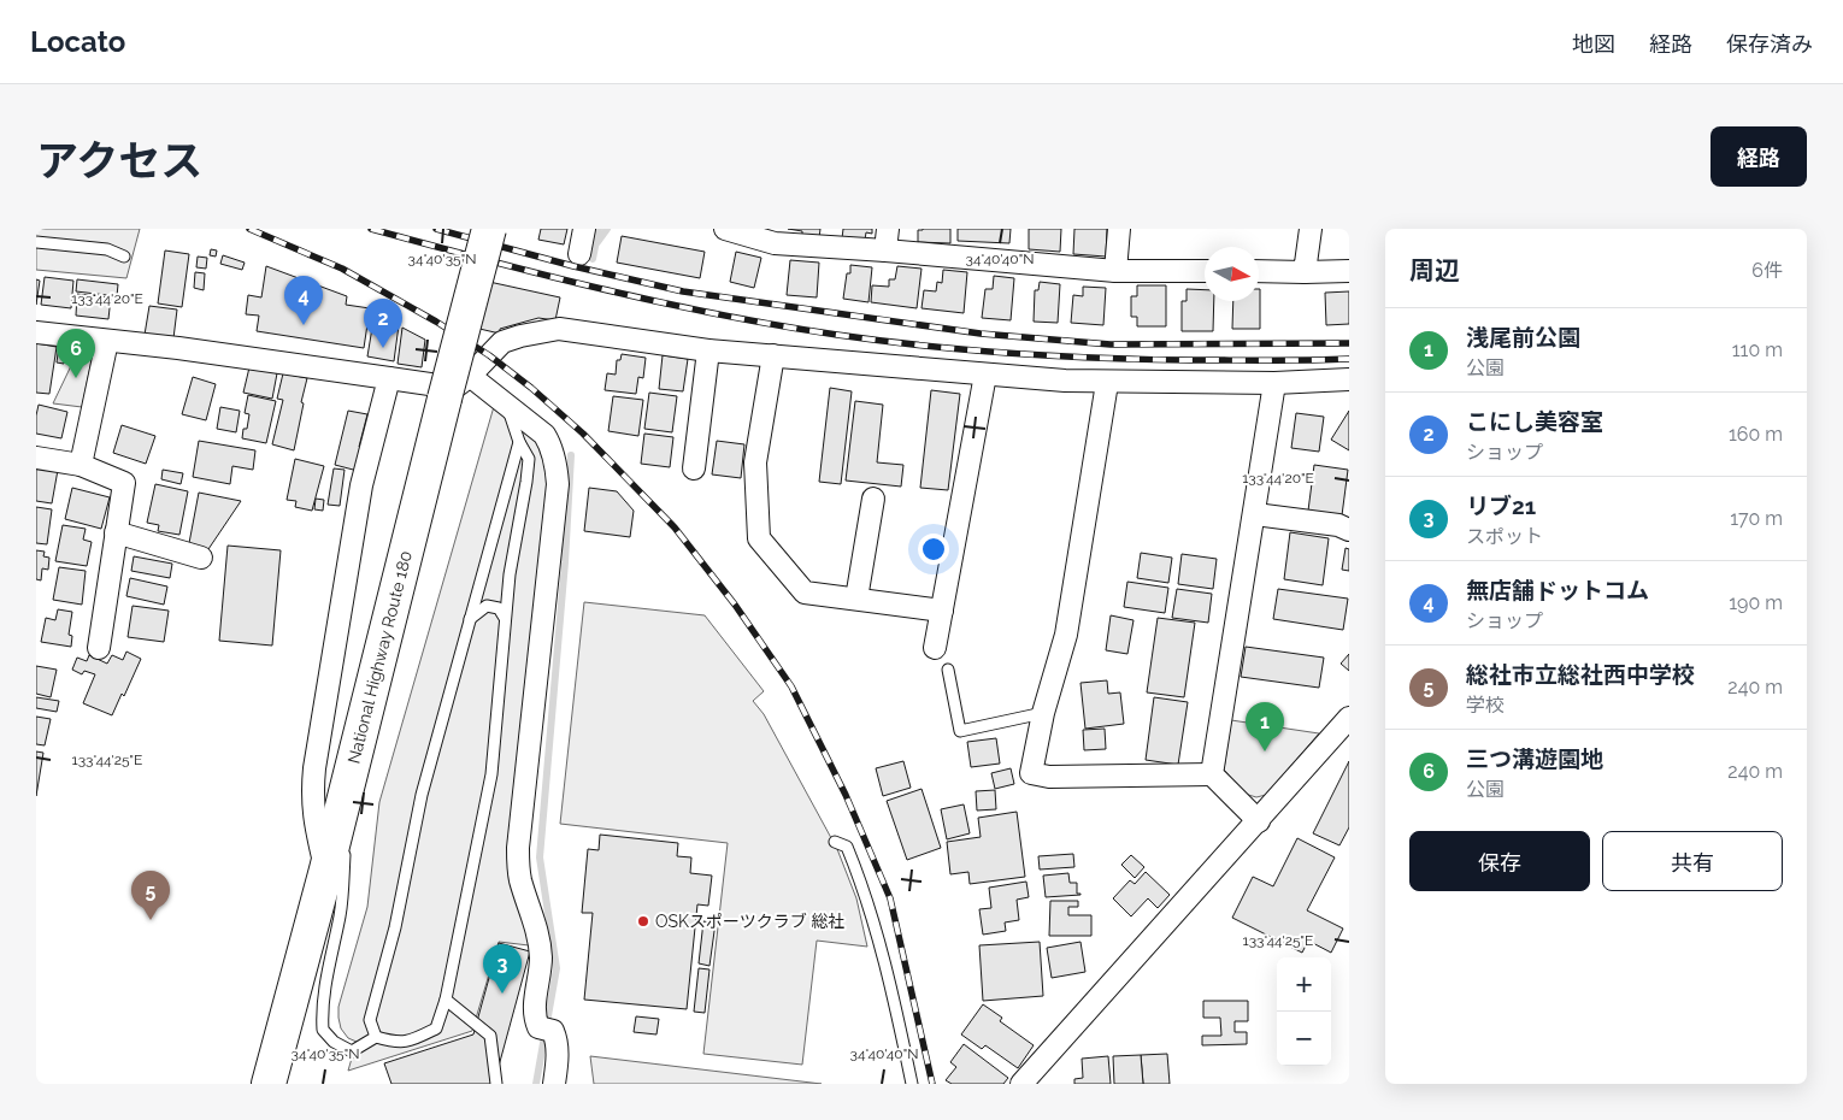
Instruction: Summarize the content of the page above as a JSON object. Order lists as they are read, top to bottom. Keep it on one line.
{"streets":{"highway":["National Highway Route 180"]},"places":["OSKスポーツクラブ 総社"],"north":"right","page":{"header":"Locato","nav":["地図","経路","保存済み"],"title":"アクセス","buttons":["経路",["保存","共有"]],"heading":["周辺","6件"],"pins":["4","2","6","1","5","3"],"list":[{"mark":"1","name":"浅尾前公園","note":"公園","value":"110 m"},{"mark":"2","name":"こにし美容室","note":"ショップ","value":"160 m"},{"mark":"3","name":"リブ21","note":"スポット","value":"170 m"},{"mark":"4","name":"無店舗ドットコム","note":"ショップ","value":"190 m"},{"mark":"5","name":"総社市立総社西中学校","note":"学校","value":"240 m"},{"mark":"6","name":"三つ溝遊園地","note":"公園","value":"240 m"}],"map_buttons":["+","−"]},"coordinates":["34°40'35\"N","34°40'40\"N","133°44'20\"E","133°44'25\"E"]}
